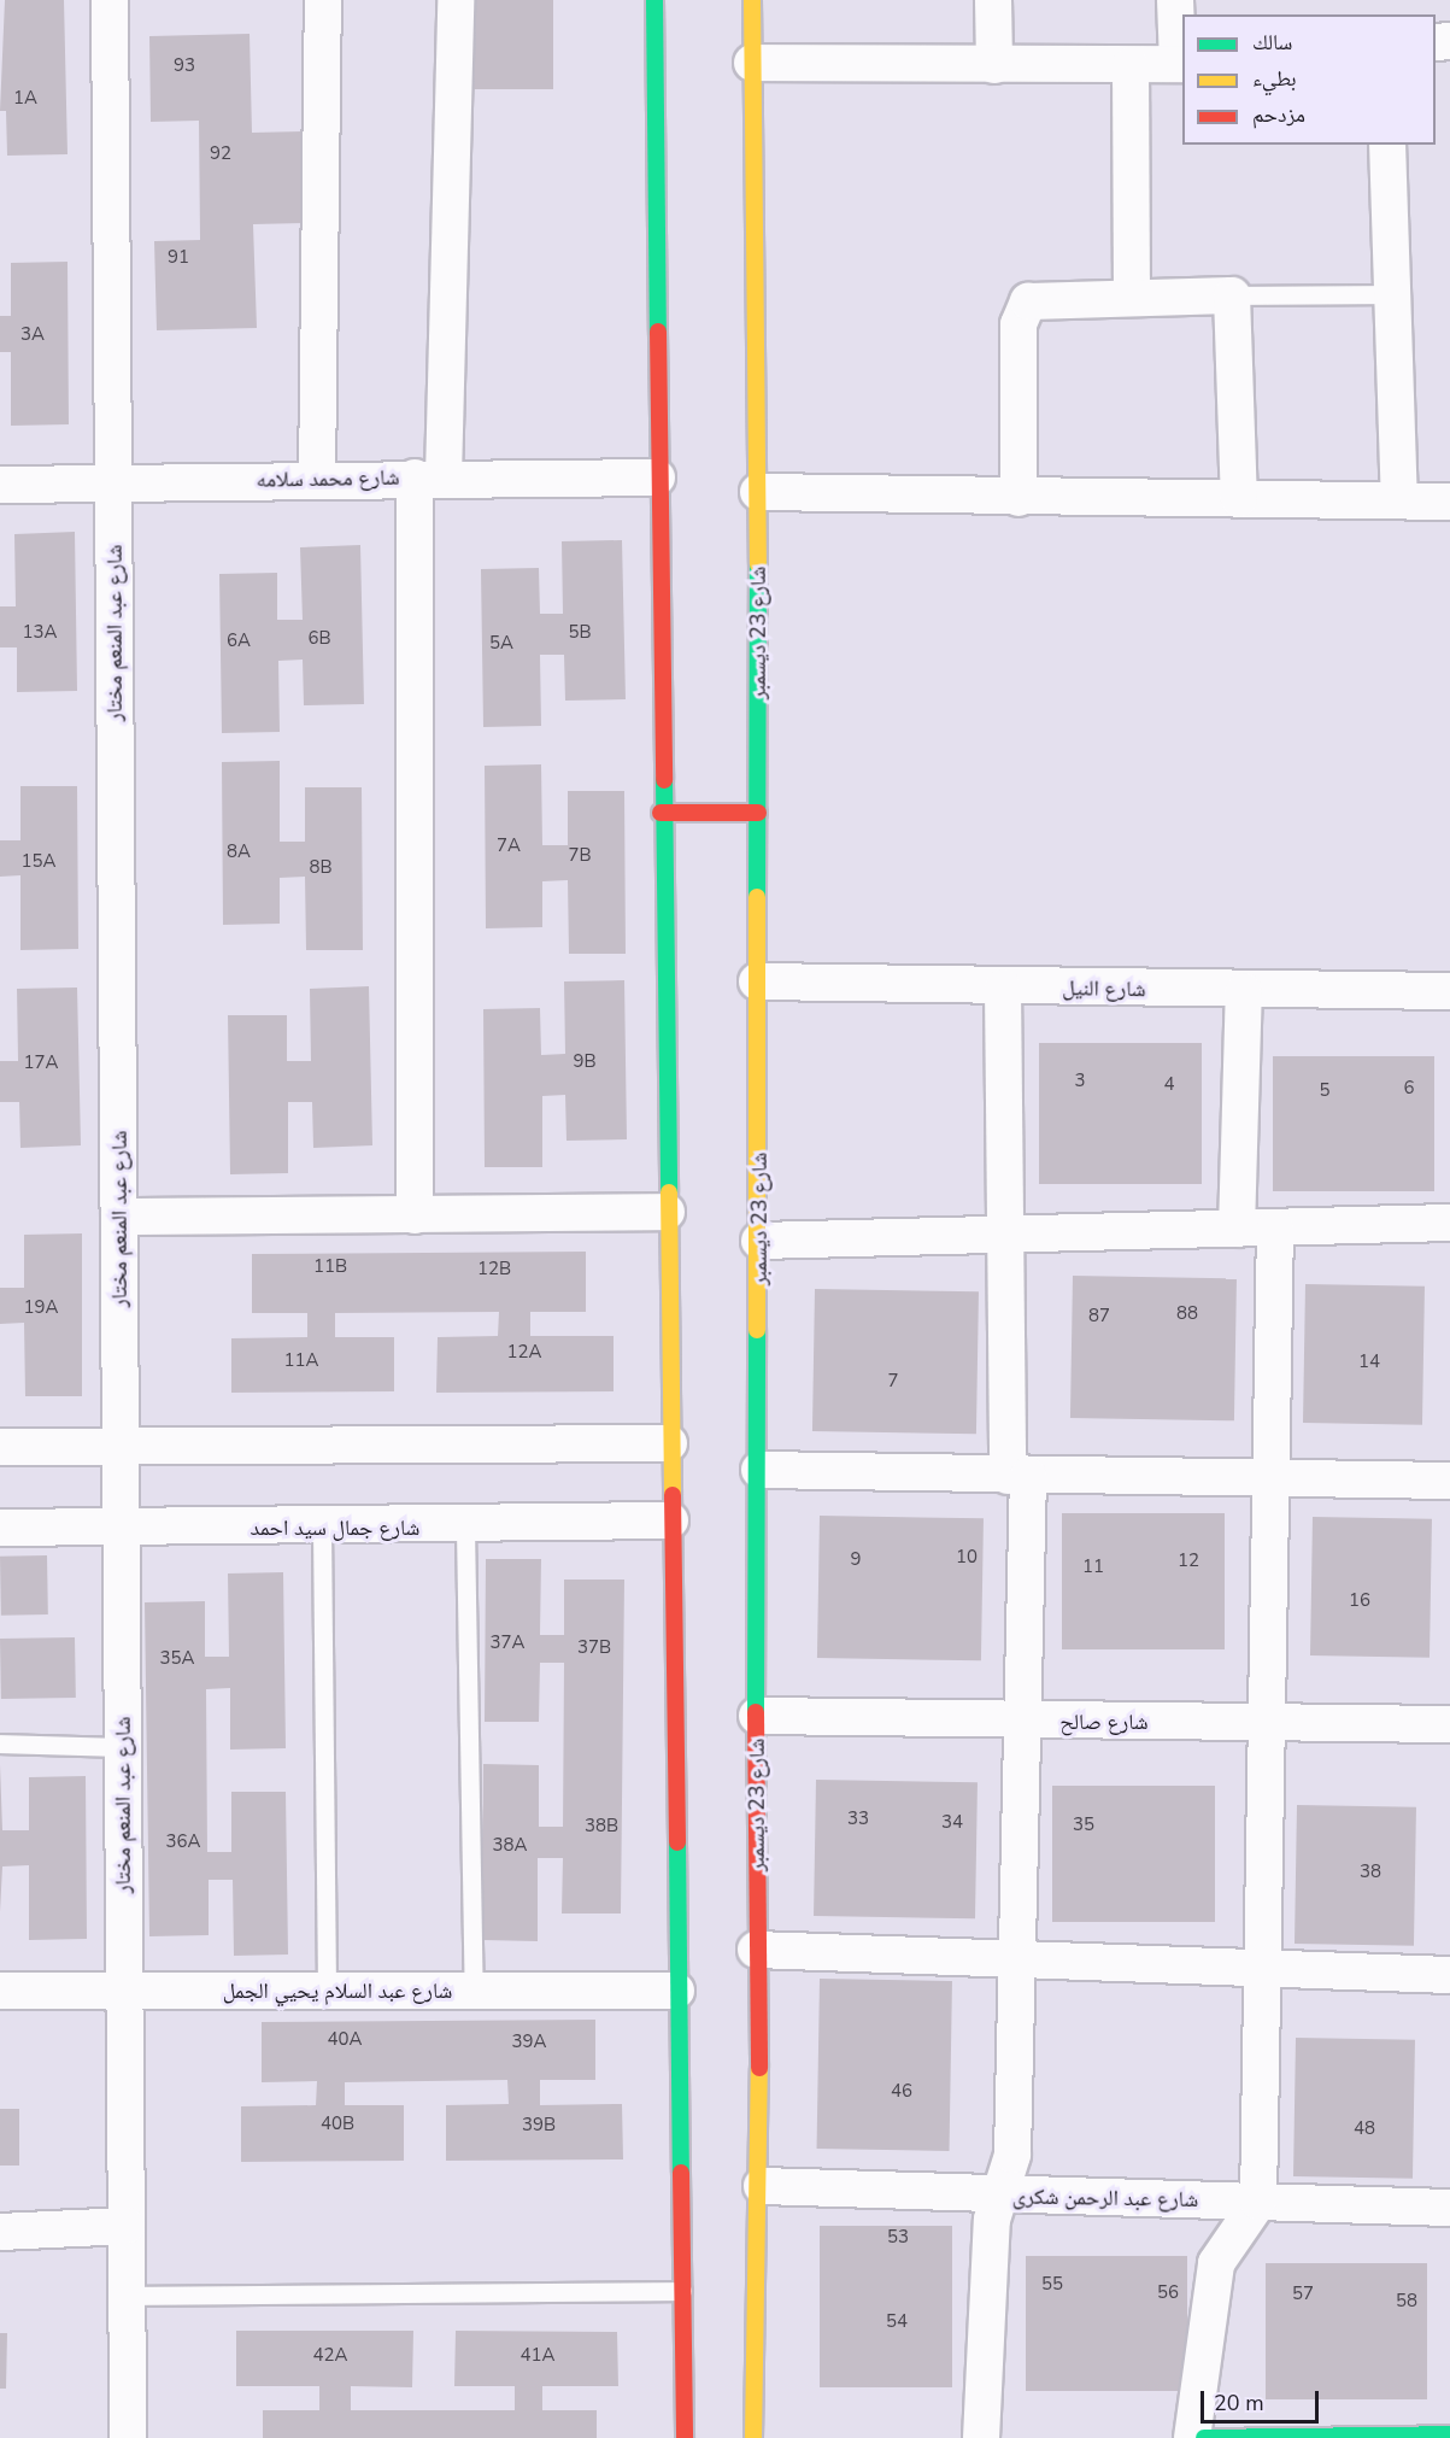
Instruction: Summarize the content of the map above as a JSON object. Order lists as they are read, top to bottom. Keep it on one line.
{"streets":{"main road":["شارع 23 ديسمبر"],"street":["شارع محمد سلامه","شارع عبد المنعم مختار","شارع النيل","شارع جمال سيد احمد","شارع صالح","شارع عبد السلام يحيي الجمل","شارع عبد الرحمن شكرى"]},"crossings":[["شارع محمد سلامه","شارع عبد المنعم مختار"],["شارع عبد المنعم مختار","شارع جمال سيد احمد"],["شارع عبد المنعم مختار","شارع عبد السلام يحيي الجمل"],["شارع 23 ديسمبر","شارع النيل"],["شارع 23 ديسمبر","شارع صالح"],["شارع 23 ديسمبر","شارع عبد الرحمن شكرى"]],"house_numbers":["93","1A","92","91","3A","13A","5B","6B","6A","5A","7A","8A","7B","15A","8B","9B","17A","3","4","6","5","11B","12B","19A","88","87","12A","11A","14","7","10","9","12","11","16","37A","37B","35A","33","34","35","38B","36A","38A","38","40A","39A","46","40B","39B","48","53","55","56","57","58","54","42A","41A"],"legend":["سالك","بطيء","مزدحم"],"scale_bar":"20 m"}
